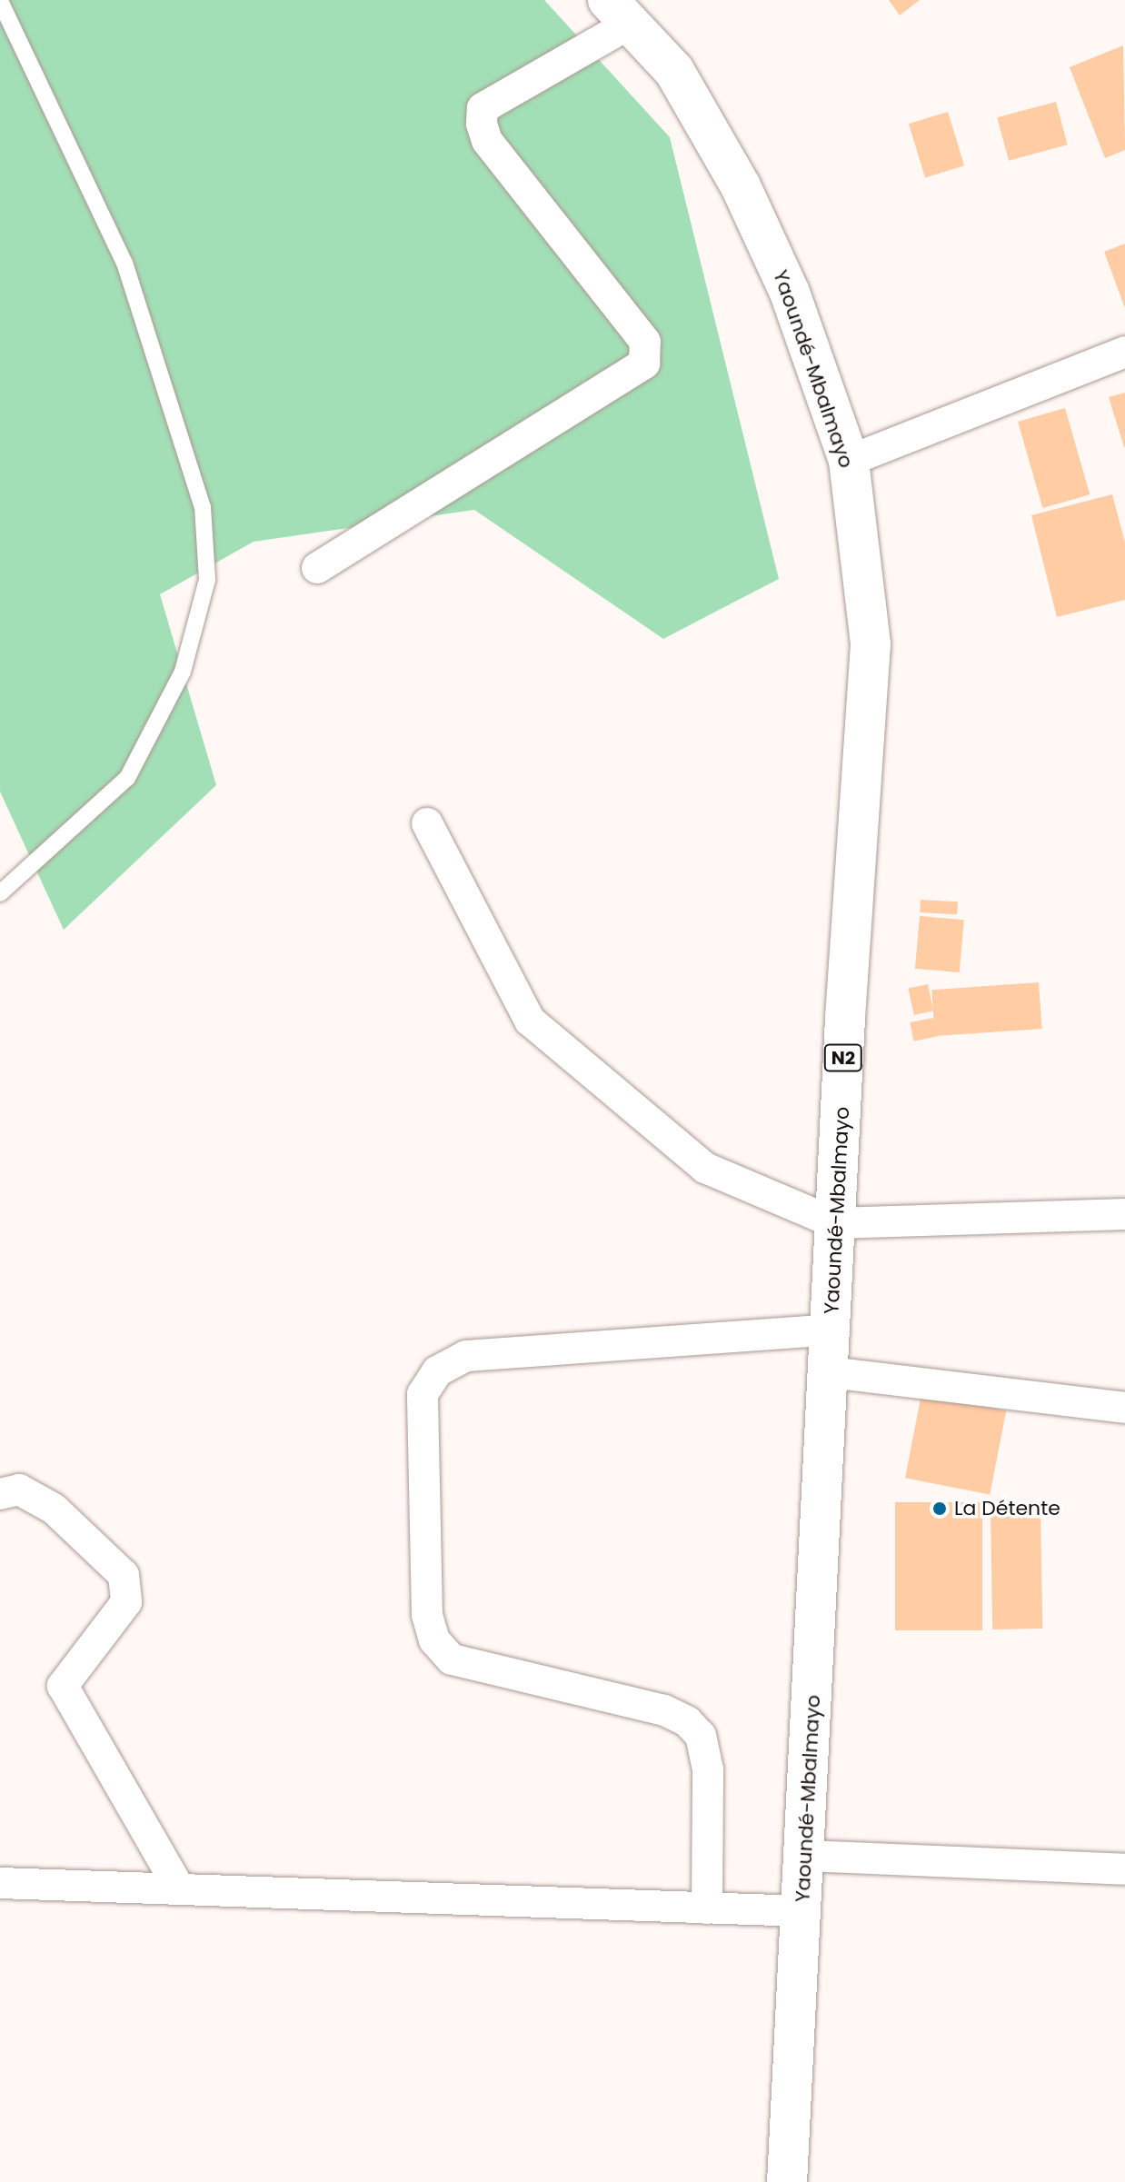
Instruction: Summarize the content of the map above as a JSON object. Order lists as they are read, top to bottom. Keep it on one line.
{"streets":{"highway":["Yaoundé-Mbalmayo","N2"]},"places":["La Détente"]}
